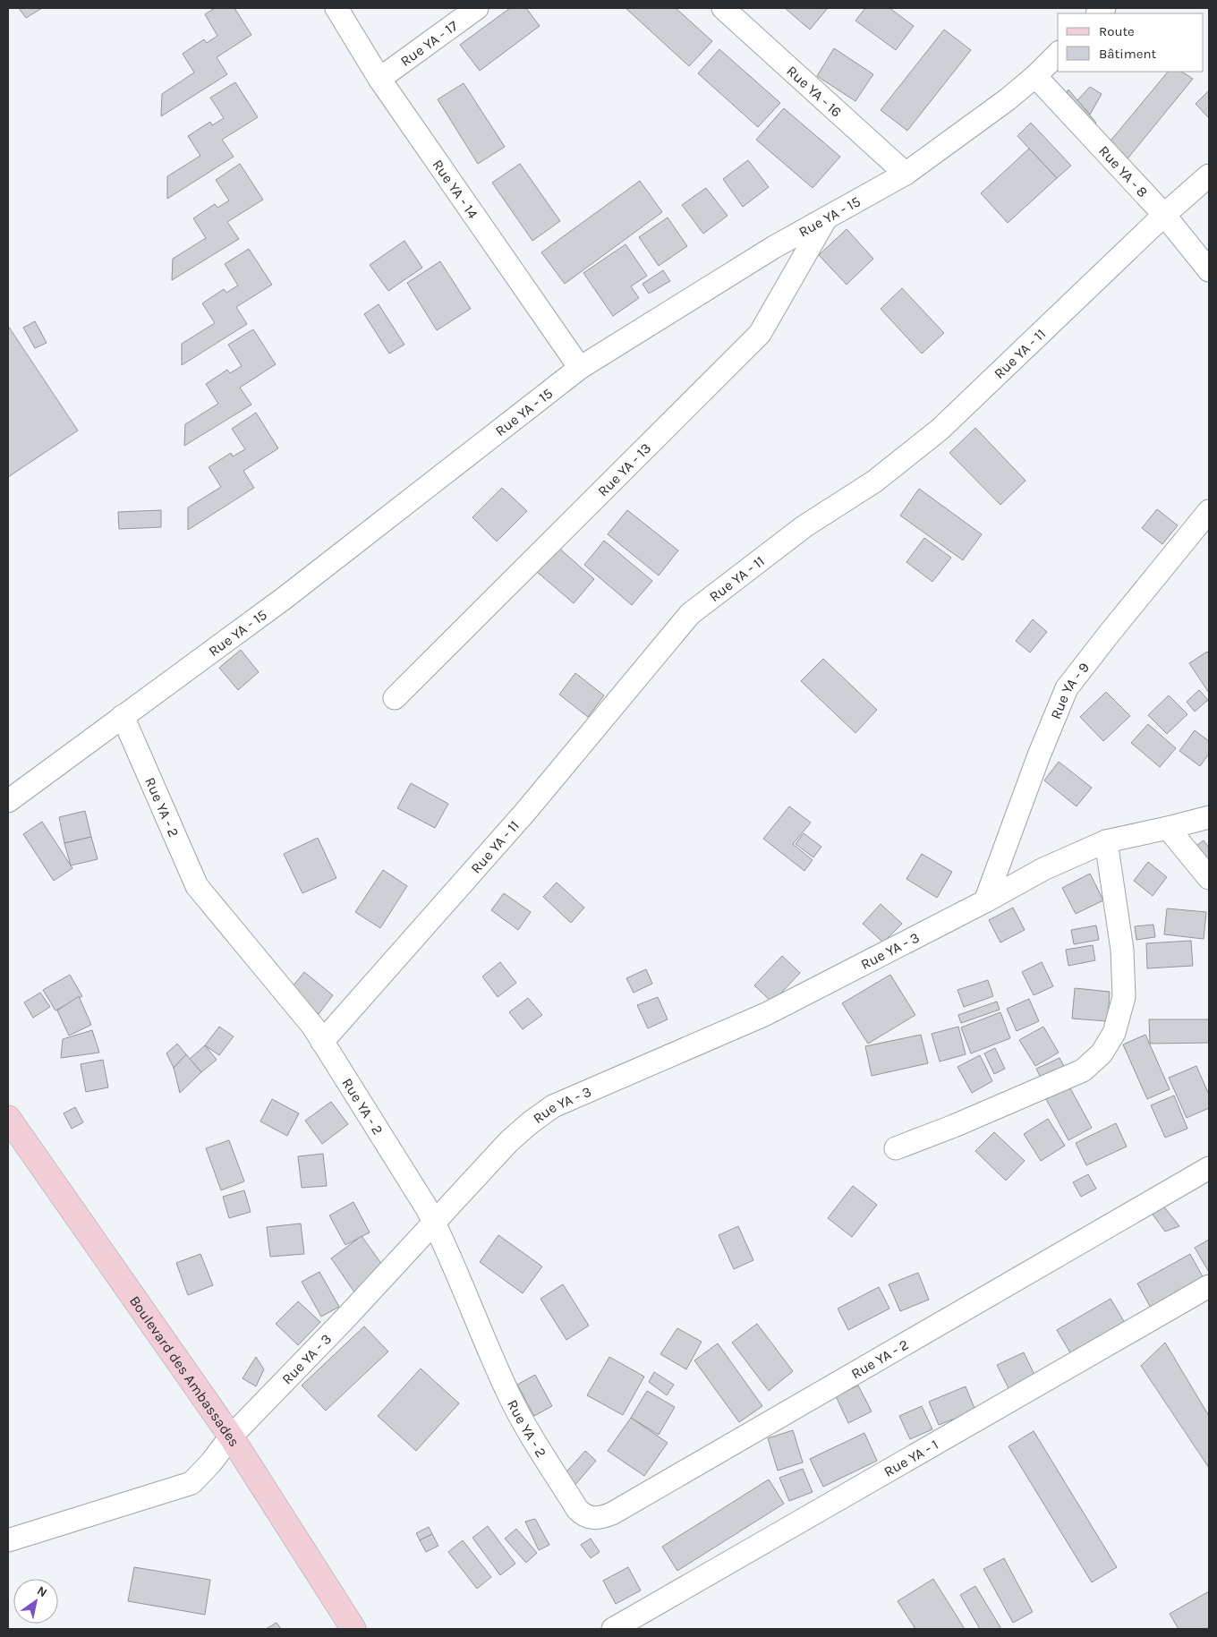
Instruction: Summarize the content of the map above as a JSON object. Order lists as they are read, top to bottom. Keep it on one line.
{"streets":{"main road":["Boulevard des Ambassades"],"street":["Rue YA - 17","Rue YA - 16","Rue YA - 8","Rue YA - 14","Rue YA - 15","Rue YA - 11","Rue YA - 13","Rue YA - 9","Rue YA - 2","Rue YA - 3","Rue YA - 1"]},"crossings":[["Rue YA - 17","Rue YA - 14"],["Rue YA - 16","Rue YA - 15"],["Rue YA - 8","Rue YA - 15"],["Rue YA - 8","Rue YA - 11"],["Rue YA - 14","Rue YA - 15"],["Rue YA - 15","Rue YA - 13"],["Rue YA - 15","Rue YA - 2"],["Rue YA - 11","Rue YA - 2"],["Rue YA - 9","Rue YA - 3"],["Rue YA - 2","Rue YA - 3"],["Rue YA - 3","Boulevard des Ambassades"]],"legend":["Route","Bâtiment"],"north":"top right"}
